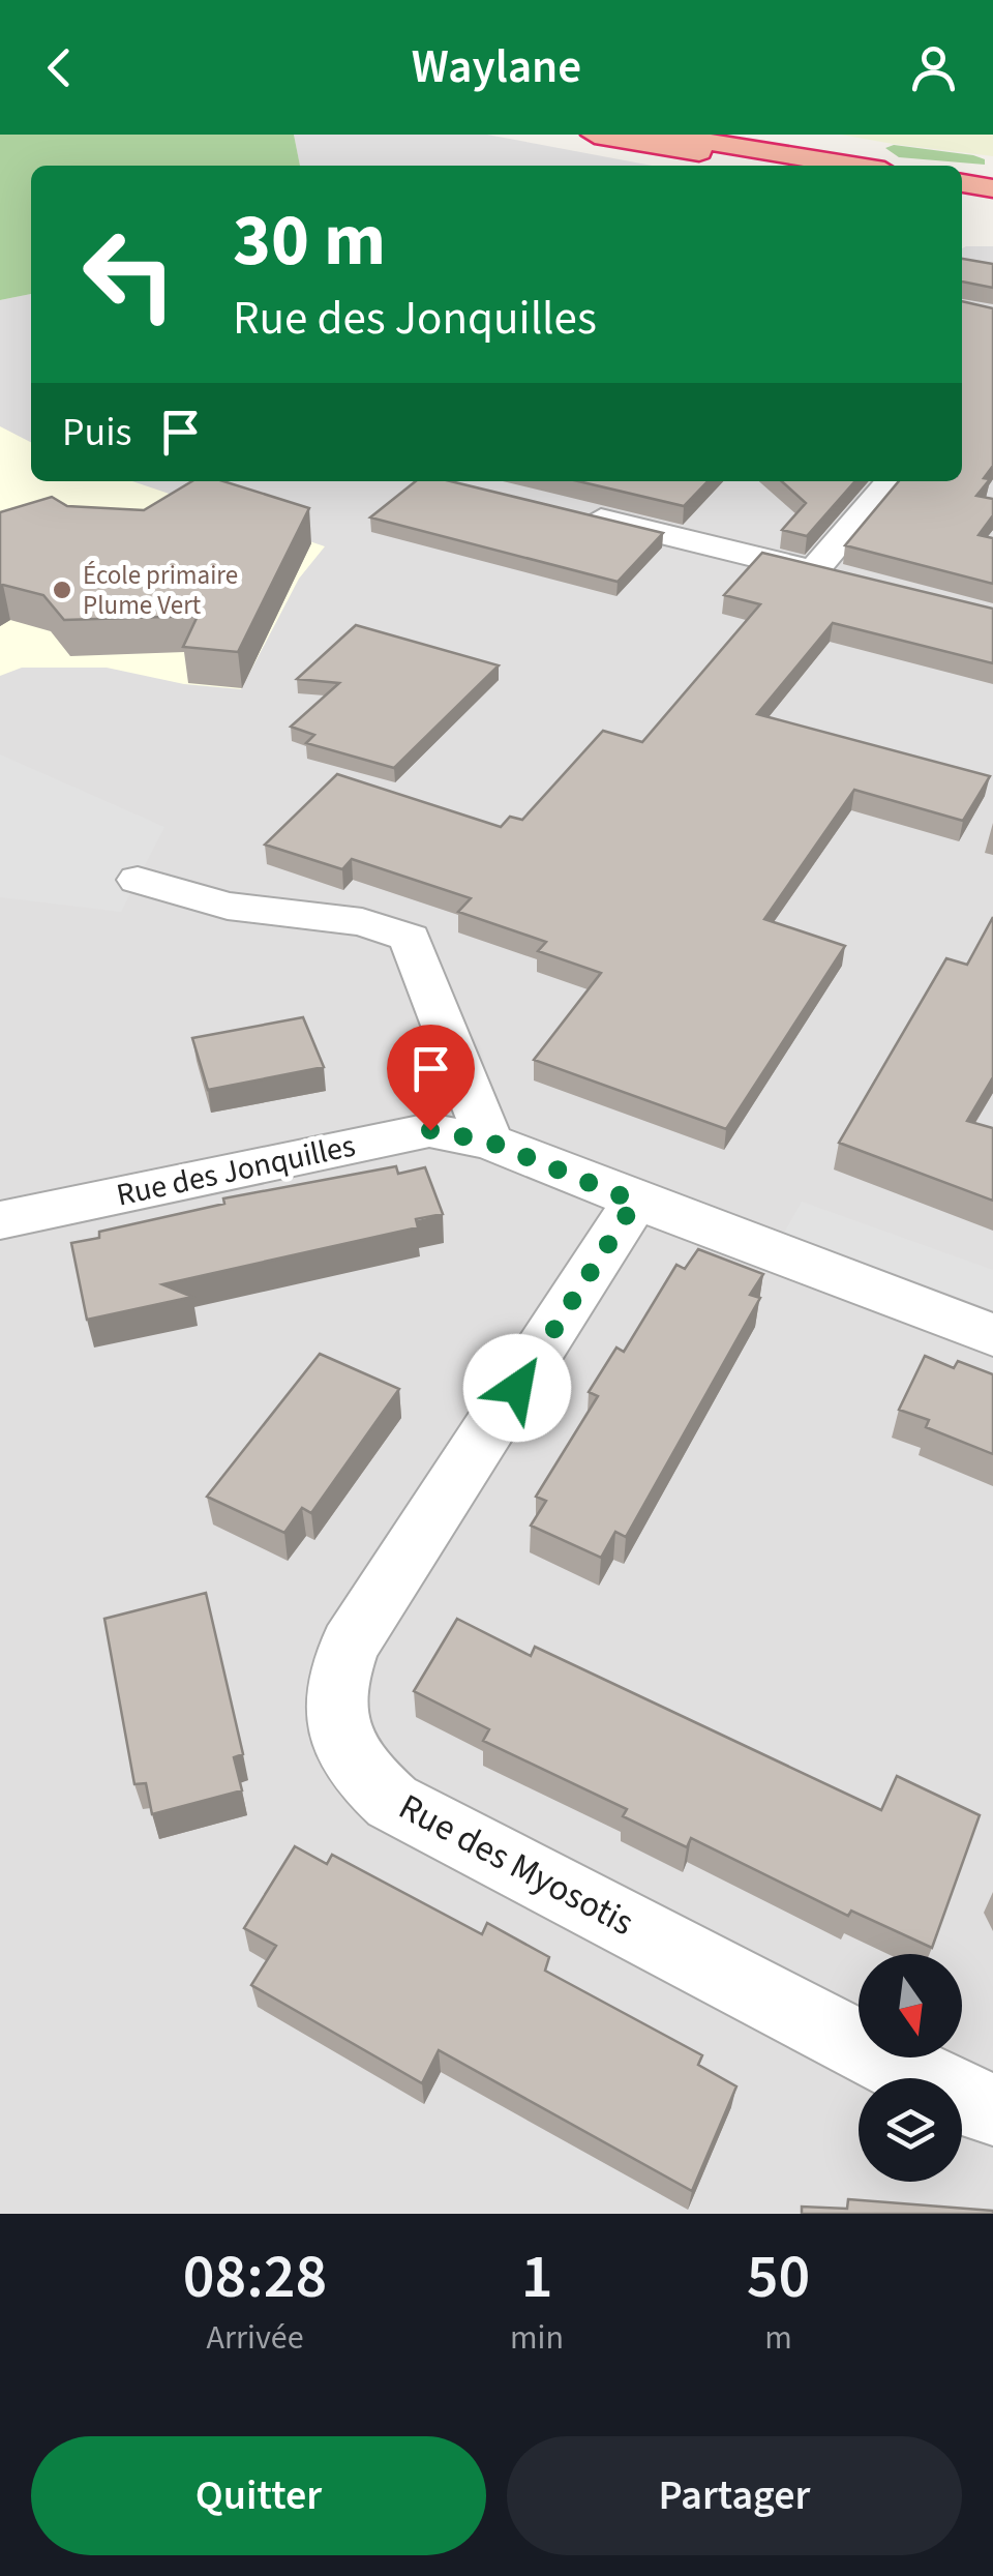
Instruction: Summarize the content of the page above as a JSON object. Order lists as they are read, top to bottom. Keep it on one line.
{"streets":{"street":["Rue des Jonquilles","Rue des Myosotis"]},"crossings":[["Rue des Jonquilles","Rue des Myosotis"]],"places":["École primaire Plume Vert"],"north":"bottom","page":{"header":"Waylane","turn":["30 m","Rue des Jonquilles"],"then":"Puis","eta":["08:28","Arrivée","1","min","50","m"],"buttons":["Quitter","Partager"]}}
